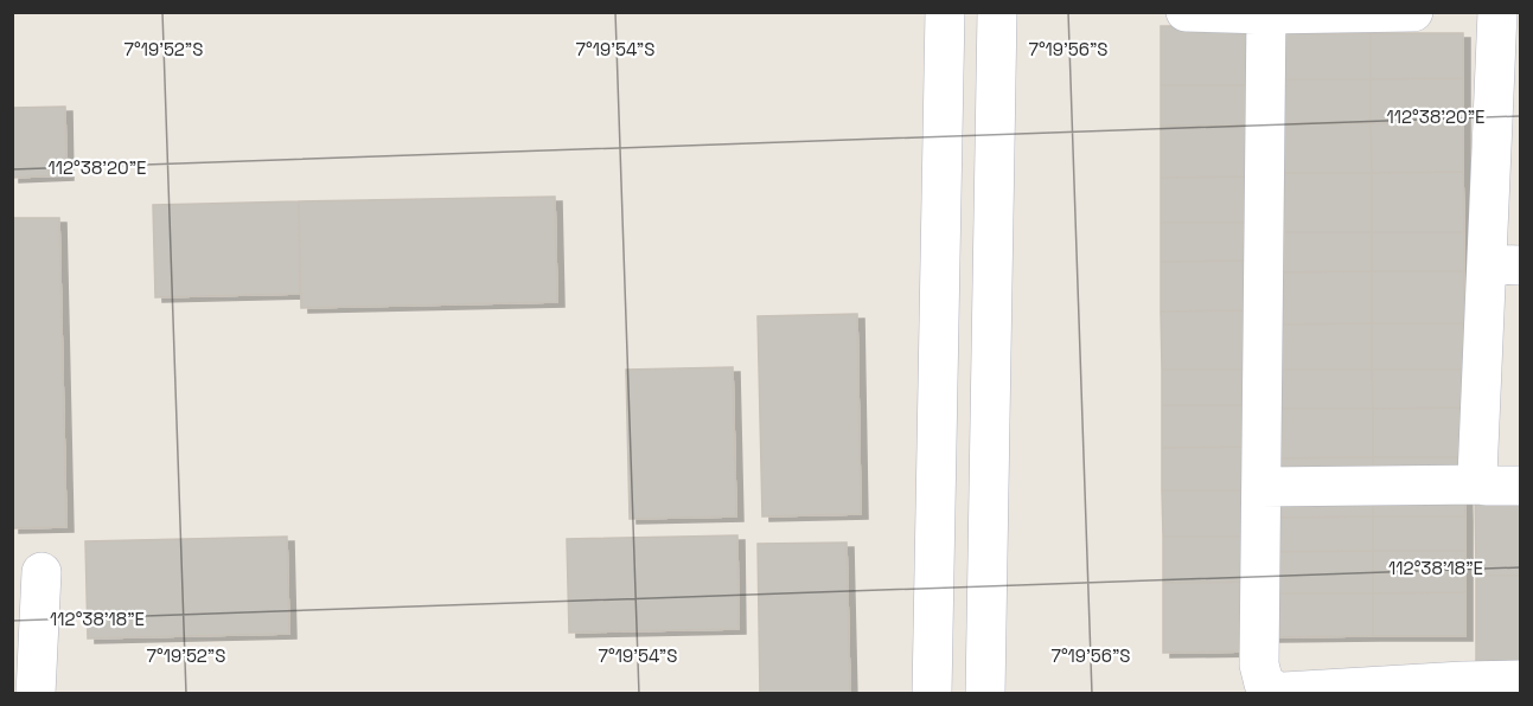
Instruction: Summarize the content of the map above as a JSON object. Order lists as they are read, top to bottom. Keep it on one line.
{"coordinates":["7°19'52\"S","7°19'54\"S","7°19'56\"S","112°38'20\"E","112°38'18\"E"]}
